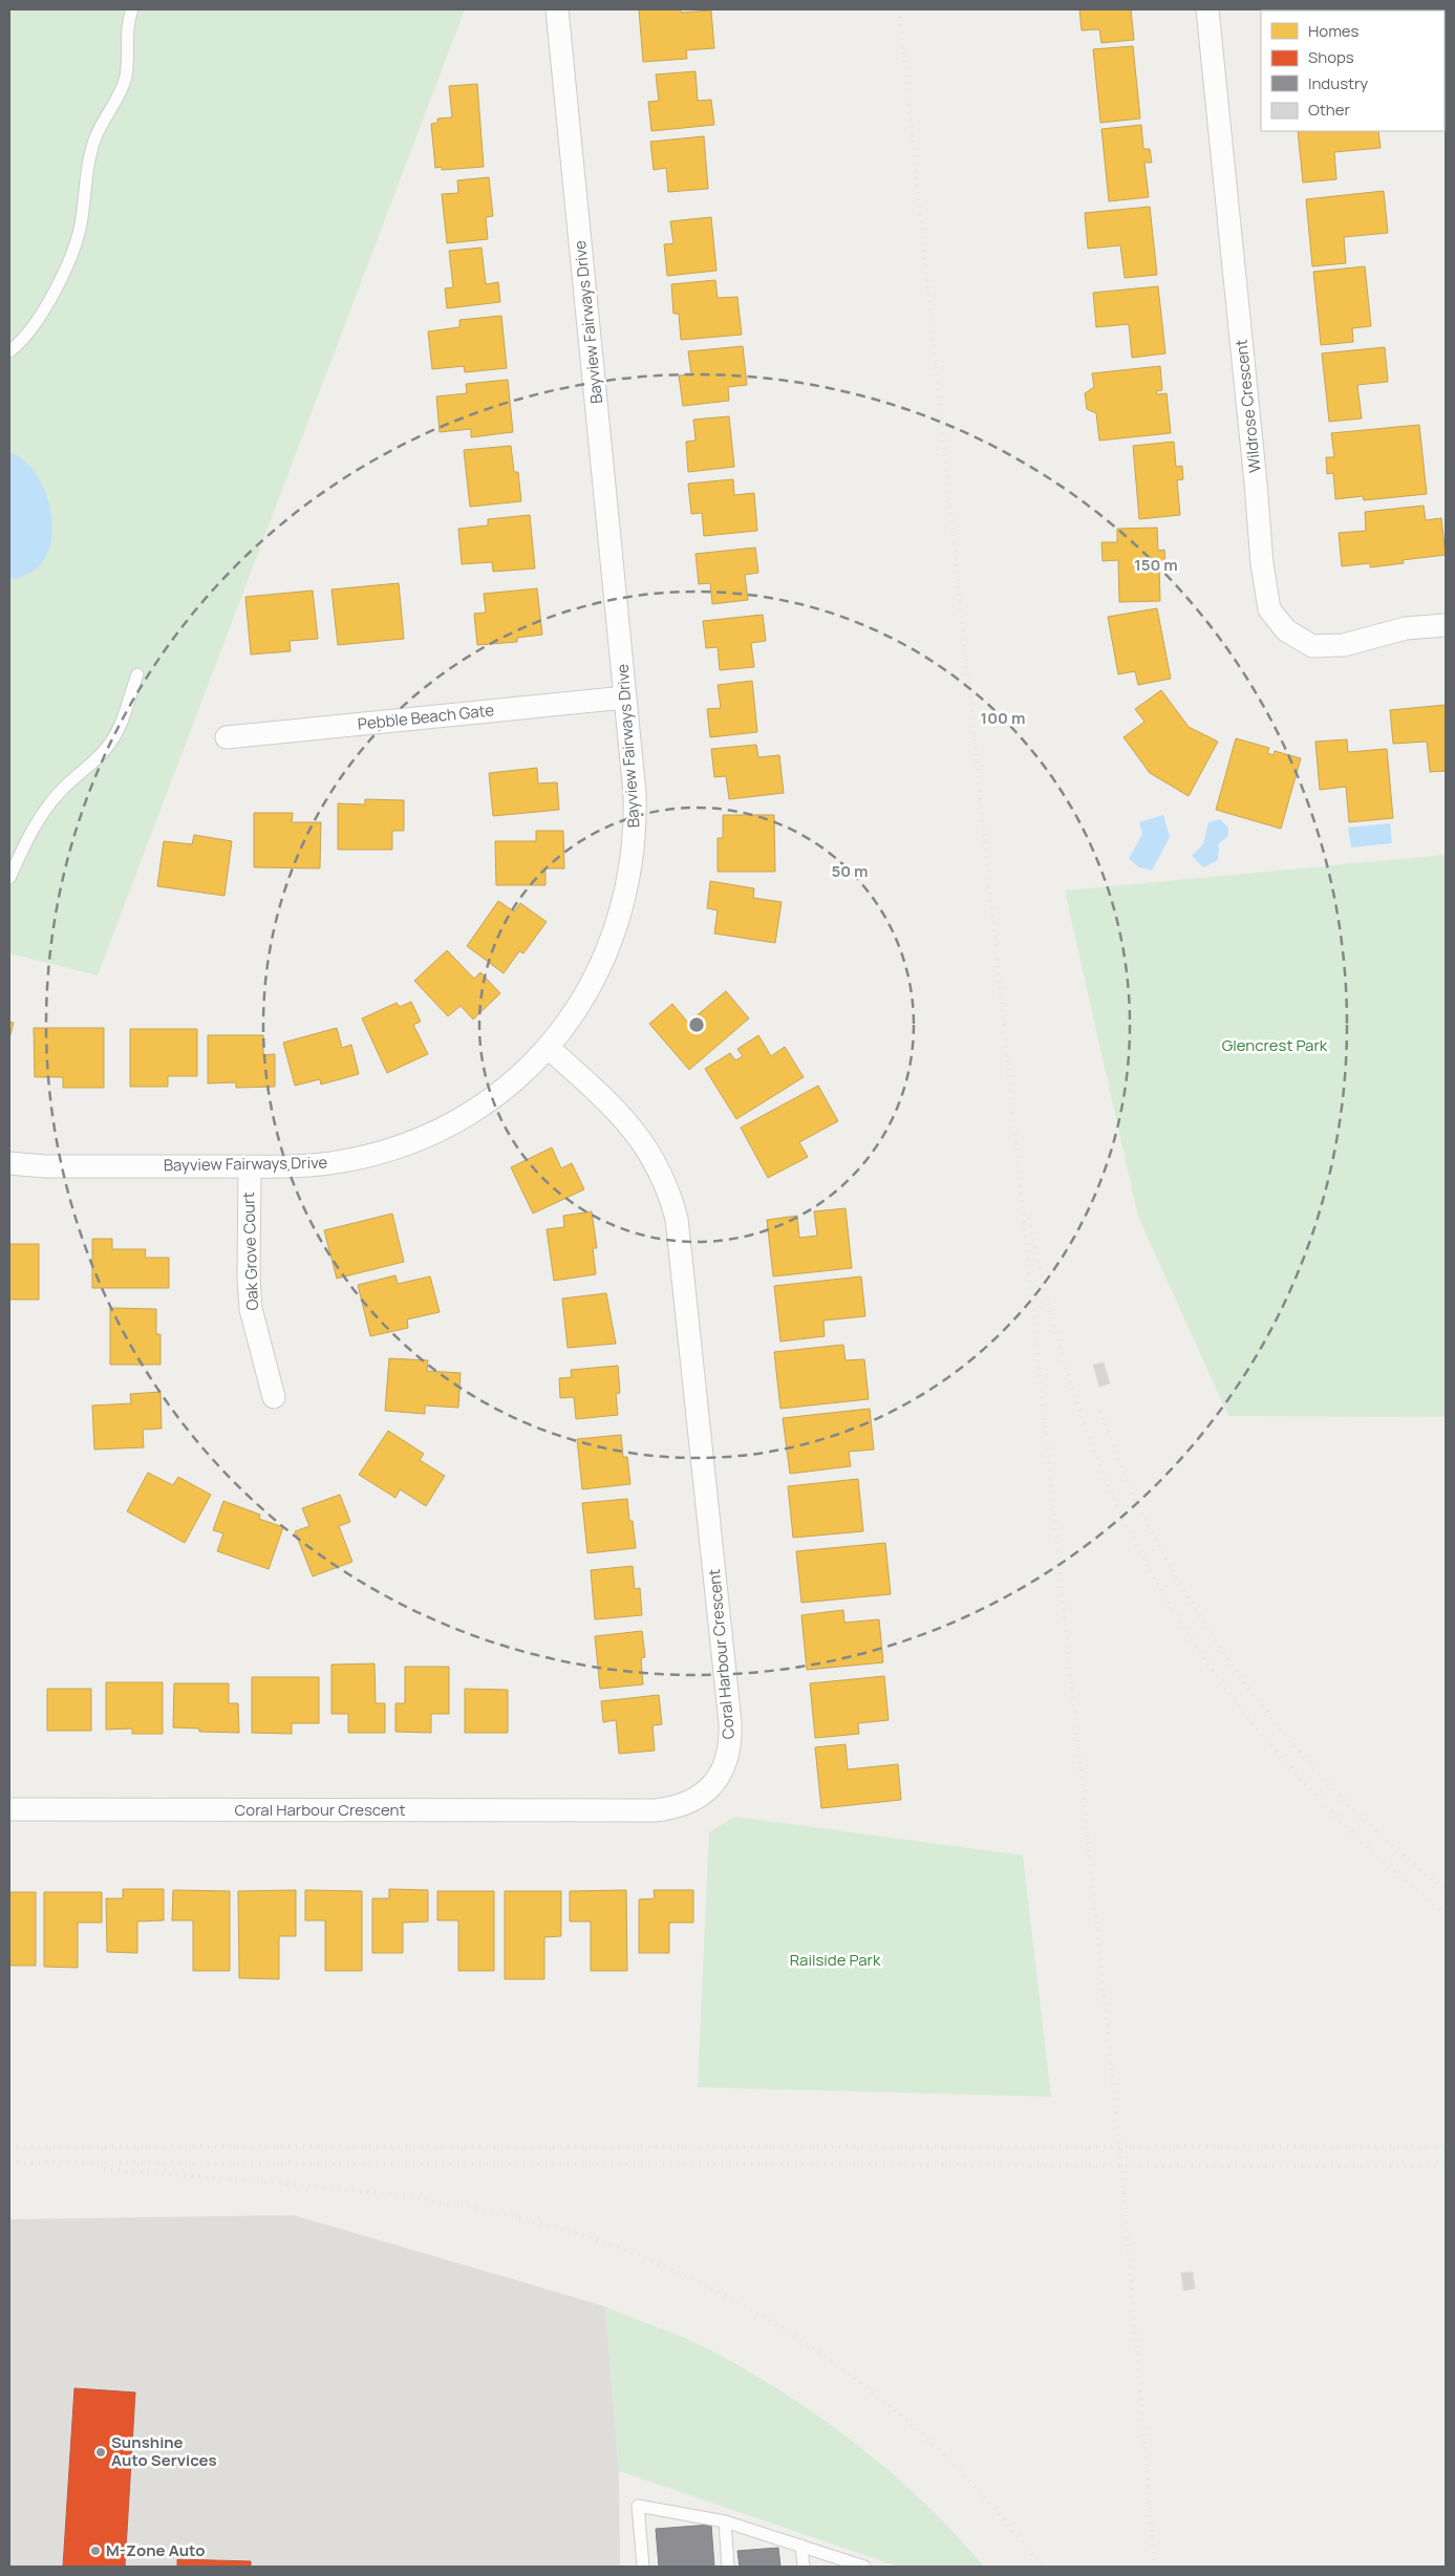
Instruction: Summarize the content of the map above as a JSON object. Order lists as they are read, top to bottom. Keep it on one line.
{"streets":{"street":["Bayview Fairways Drive","Wildrose Crescent","Pebble Beach Gate","Oak Grove Court","Coral Harbour Crescent"]},"crossings":[["Bayview Fairways Drive","Pebble Beach Gate"],["Bayview Fairways Drive","Oak Grove Court"],["Bayview Fairways Drive","Coral Harbour Crescent"]],"parks":["Glencrest Park","Railside Park"],"places":["Sunshine Auto Services","M-Zone Auto"],"legend":["Homes","Shops","Industry","Other"],"rings":["150 m","100 m","50 m"]}
